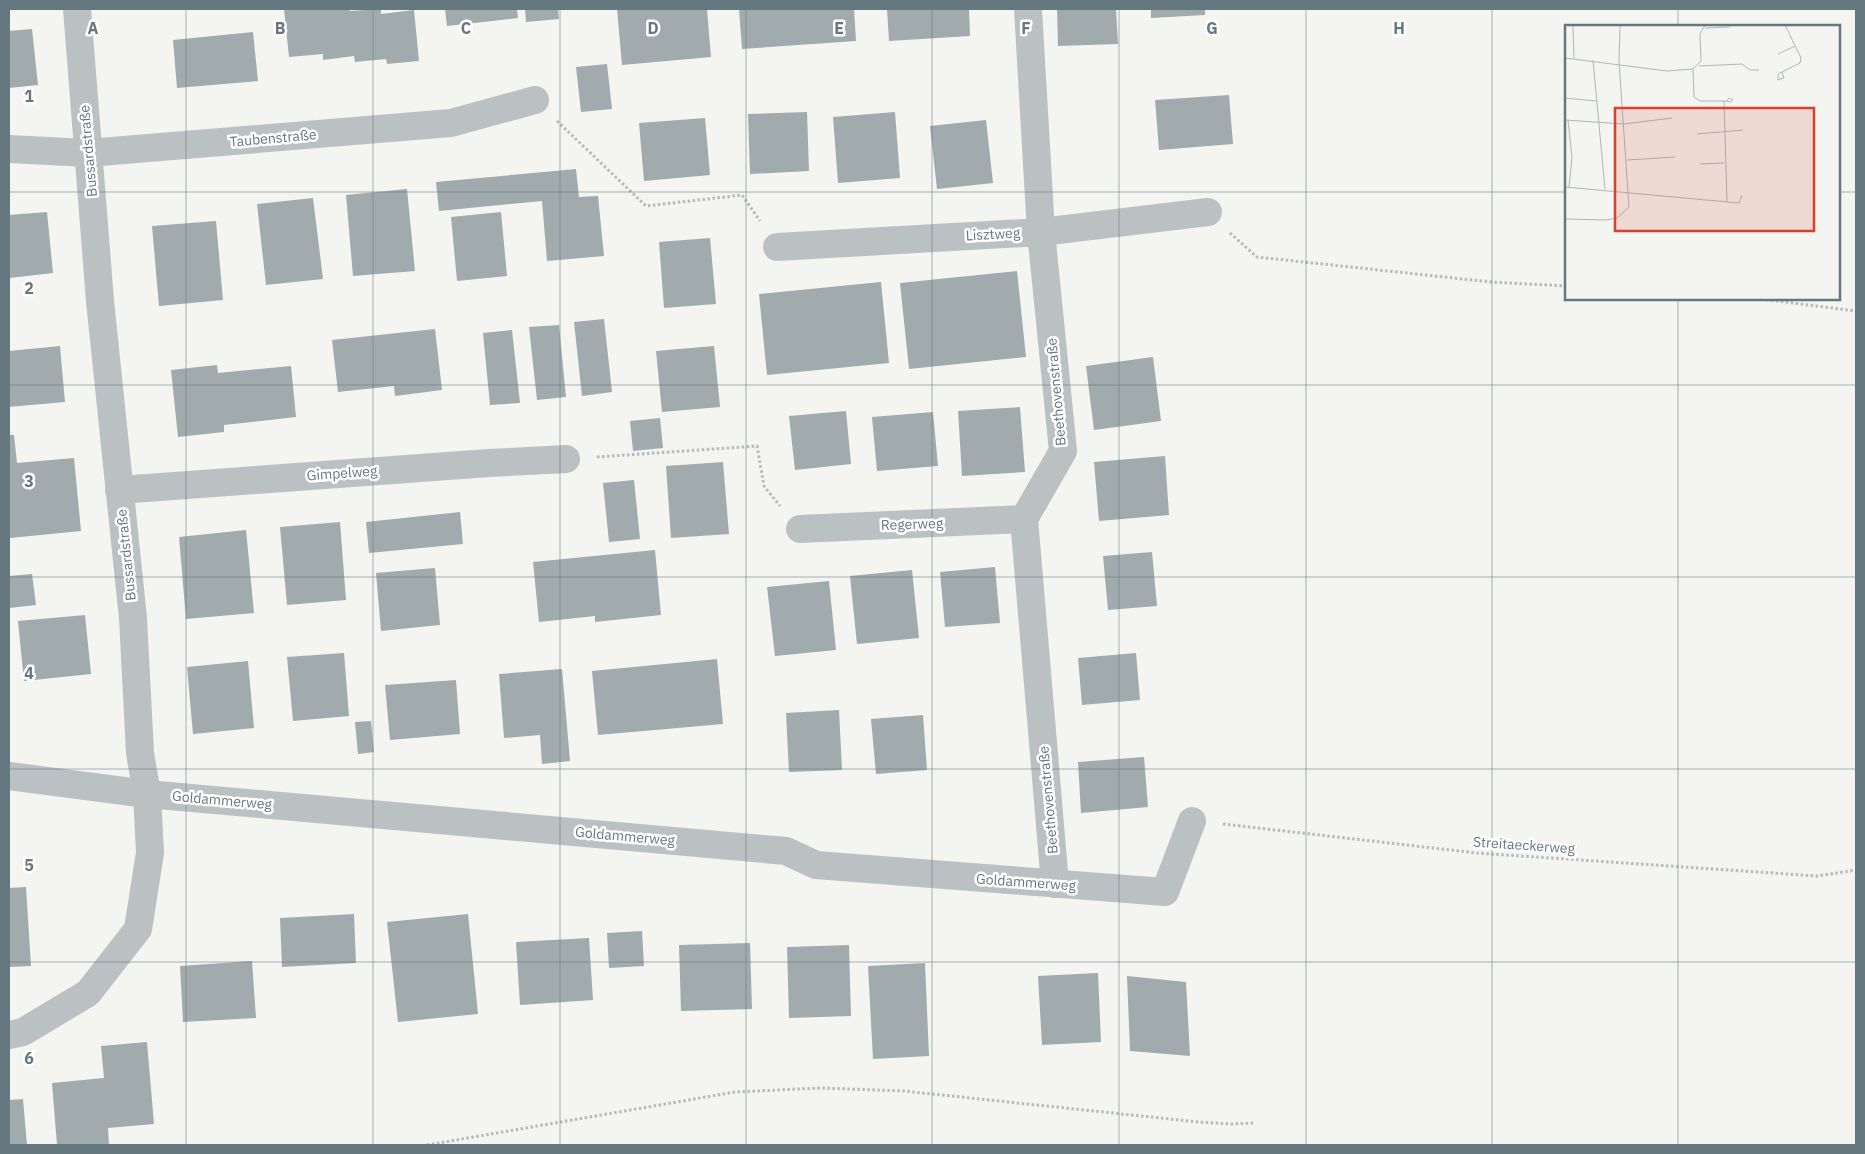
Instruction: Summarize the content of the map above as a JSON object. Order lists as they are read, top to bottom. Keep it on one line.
{"streets":{"street":["Taubenstraße","Bussardstraße","Lisztweg","Beethovenstraße","Gimpelweg","Regerweg","Goldammerweg"],"path":["Streitaeckerweg"]},"crossings":[["Taubenstraße","Bussardstraße"],["Bussardstraße","Gimpelweg"],["Bussardstraße","Goldammerweg"],["Lisztweg","Beethovenstraße"],["Beethovenstraße","Regerweg"],["Beethovenstraße","Goldammerweg"],["Goldammerweg","Streitaeckerweg"]],"grid":{"columns":["A","B","C","D","E","F","G","H"],"rows":["1","2","3","4","5","6"]}}
